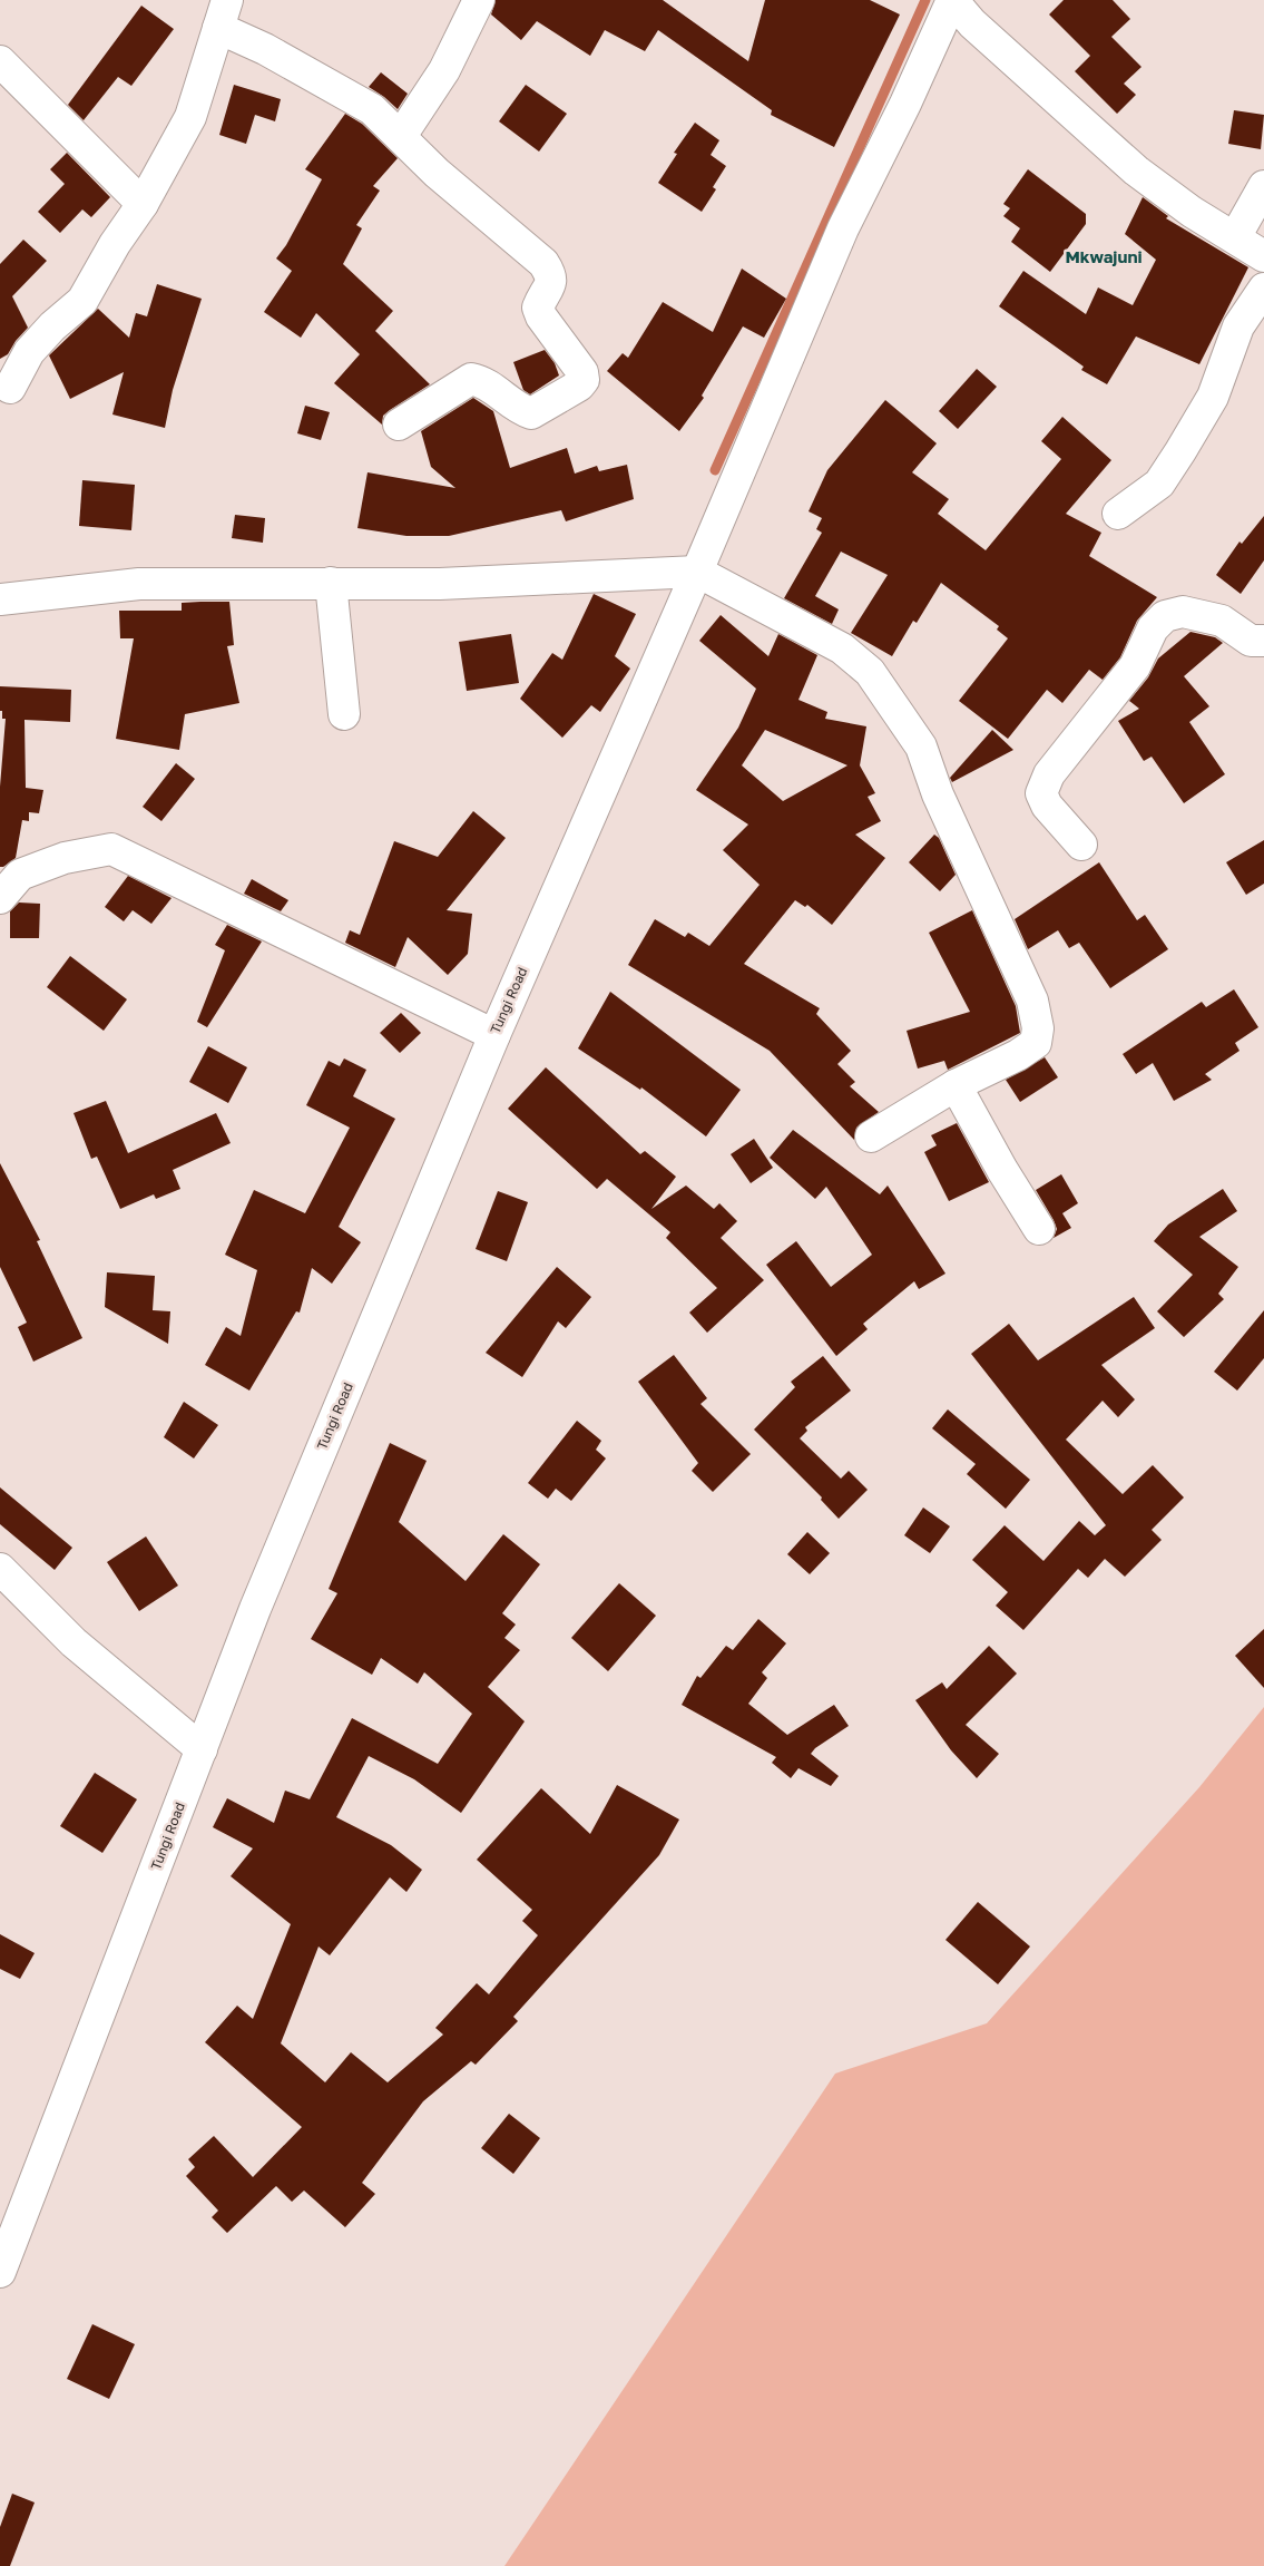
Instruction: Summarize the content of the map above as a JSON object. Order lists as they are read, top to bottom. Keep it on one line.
{"streets":{"street":["Tungi Road"]},"districts":["Mkwajuni"]}
